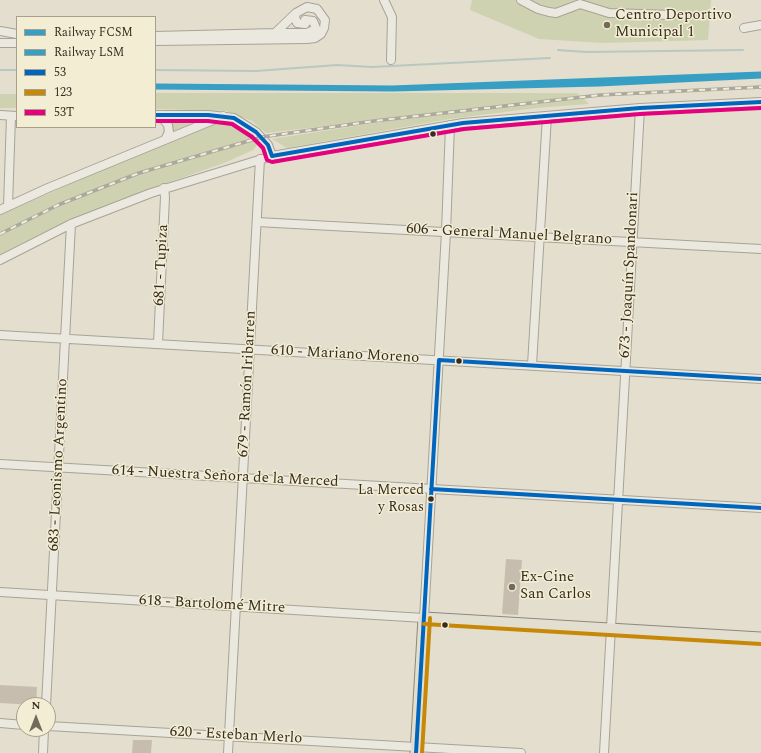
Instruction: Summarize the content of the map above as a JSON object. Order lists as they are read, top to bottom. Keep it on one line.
{"streets":{"street":["606 - General Manuel Belgrano","681 - Tupiza","673 - Joaquín Spandonari","610 - Mariano Moreno","679 - Ramón Iribarren","683 - Leonismo Argentino","614 - Nuestra Señora de la Merced","618 - Bartolomé Mitre","620 - Esteban Merlo"]},"crossings":[["606 - General Manuel Belgrano","673 - Joaquín Spandonari"],["606 - General Manuel Belgrano","679 - Ramón Iribarren"],["681 - Tupiza","610 - Mariano Moreno"],["673 - Joaquín Spandonari","610 - Mariano Moreno"],["673 - Joaquín Spandonari","614 - Nuestra Señora de la Merced"],["610 - Mariano Moreno","679 - Ramón Iribarren"],["610 - Mariano Moreno","683 - Leonismo Argentino"],["679 - Ramón Iribarren","614 - Nuestra Señora de la Merced"],["679 - Ramón Iribarren","618 - Bartolomé Mitre"],["679 - Ramón Iribarren","620 - Esteban Merlo"],["683 - Leonismo Argentino","614 - Nuestra Señora de la Merced"],["683 - Leonismo Argentino","618 - Bartolomé Mitre"]],"places":["Centro Deportivo Municipal 1","La Merced y Rosas","Ex-Cine San Carlos"],"lines":["rail line FCSM","rail line LSM","transit line 53","transit line 53T","transit line 123"],"legend":["Railway FCSM","Railway LSM","53","123","53T"],"north":"top"}
